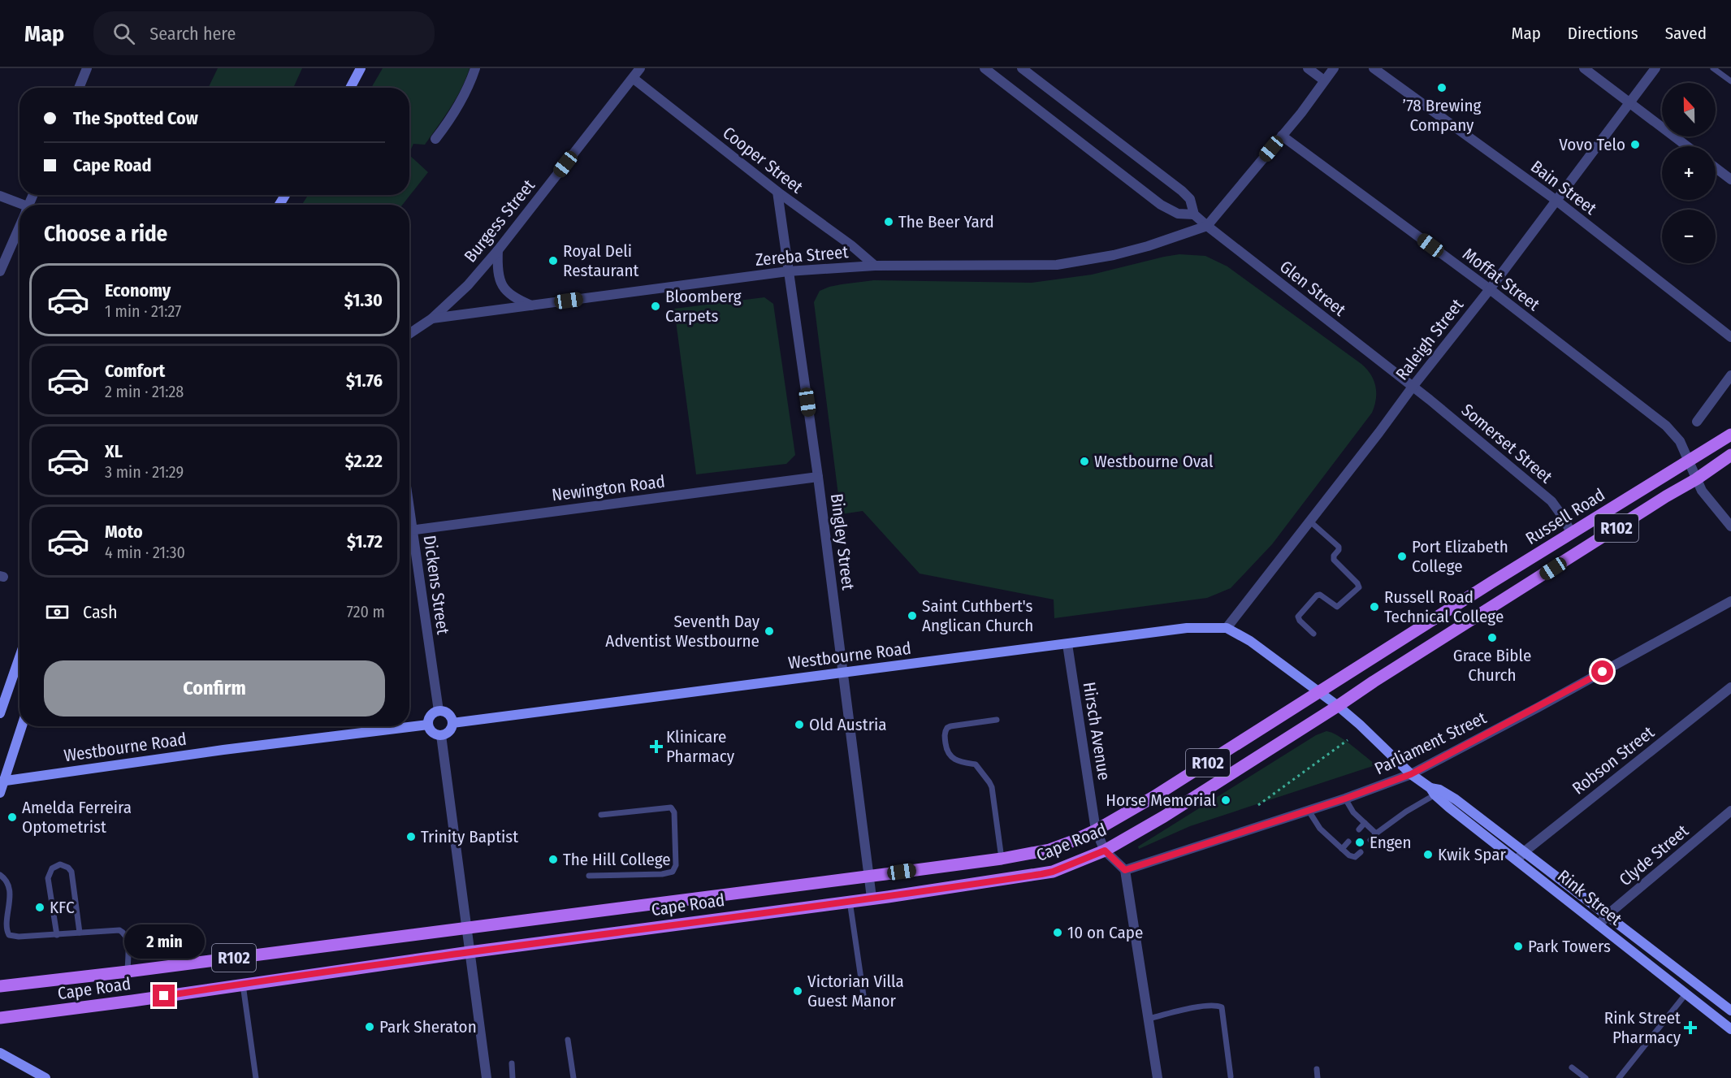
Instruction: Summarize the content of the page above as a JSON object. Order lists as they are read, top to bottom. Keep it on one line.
{"streets":{"main road":["Russell Road","R102","Cape Road"],"street":["Cooper Street","Bain Street","Burgess Street","Zereba Street","Moffat Street","Glen Street","Raleigh Street","Somerset Street","Newington Road","Bingley Street","Dickens Street","Westbourne Road","Hirsch Avenue","Parliament Street","Robson Street","Clyde Street","Rink Street"]},"crossings":[["Cooper Street","Burgess Street"],["Cooper Street","Zereba Street"],["Cooper Street","Bingley Street"],["Bain Street","Raleigh Street"],["Burgess Street","Zereba Street"],["Zereba Street","Glen Street"],["Zereba Street","Bingley Street"],["Moffat Street","Raleigh Street"],["Moffat Street","Russell Road"],["Moffat Street","R102"],["Glen Street","Raleigh Street"],["Glen Street","Somerset Street"],["Raleigh Street","Somerset Street"],["Raleigh Street","Westbourne Road"],["Somerset Street","Russell Road"],["Newington Road","Bingley Street"],["Russell Road","Westbourne Road"],["Russell Road","Cape Road"],["Russell Road","Rink Street"],["R102","Cape Road"],["R102","Rink Street"],["Bingley Street","Westbourne Road"],["Bingley Street","Cape Road"],["Dickens Street","Westbourne Road"],["Westbourne Road","Hirsch Avenue"],["Westbourne Road","Cape Road"],["Westbourne Road","Rink Street"],["Hirsch Avenue","Cape Road"],["Parliament Street","Rink Street"],["Robson Street","Rink Street"],["Cape Road","Rink Street"],["Clyde Street","Rink Street"]],"places":{"other":["’78 Brewing Company","Vovo Telo","The Beer Yard","Royal Deli Restaurant","Bloomberg Carpets","Westbourne Oval","Port Elizabeth College","Russell Road Technical College","Saint Cuthbert's Anglican Church","Seventh Day Adventist Westbourne","Grace Bible Church","Old Austria","Horse Memorial","Amelda Ferreira Optometrist","Trinity Baptist","Engen","Kwik Spar","The Hill College","KFC","10 on Cape","Park Towers","Victorian Villa Guest Manor","Park Sheraton"],"health":["Klinicare Pharmacy","Rink Street Pharmacy"]},"north":"top","page":{"header":"Map","search":"Search here","nav":["Map","Directions","Saved"],"map_buttons":["+","−"],"banner":["The Spotted Cow","Cape Road"],"heading":"Choose a ride","list":[{"name":"Economy","note":"1 min · 21:27","value":"$1.30"},{"name":"Comfort","note":"2 min · 21:28","value":"$1.76"},{"name":"XL","note":"3 min · 21:29","value":"$2.22"},{"name":"Moto","note":"4 min · 21:30","value":"$1.72"}],"pay":["Cash","720 m"],"buttons":"Confirm","bubble":"2 min"}}
